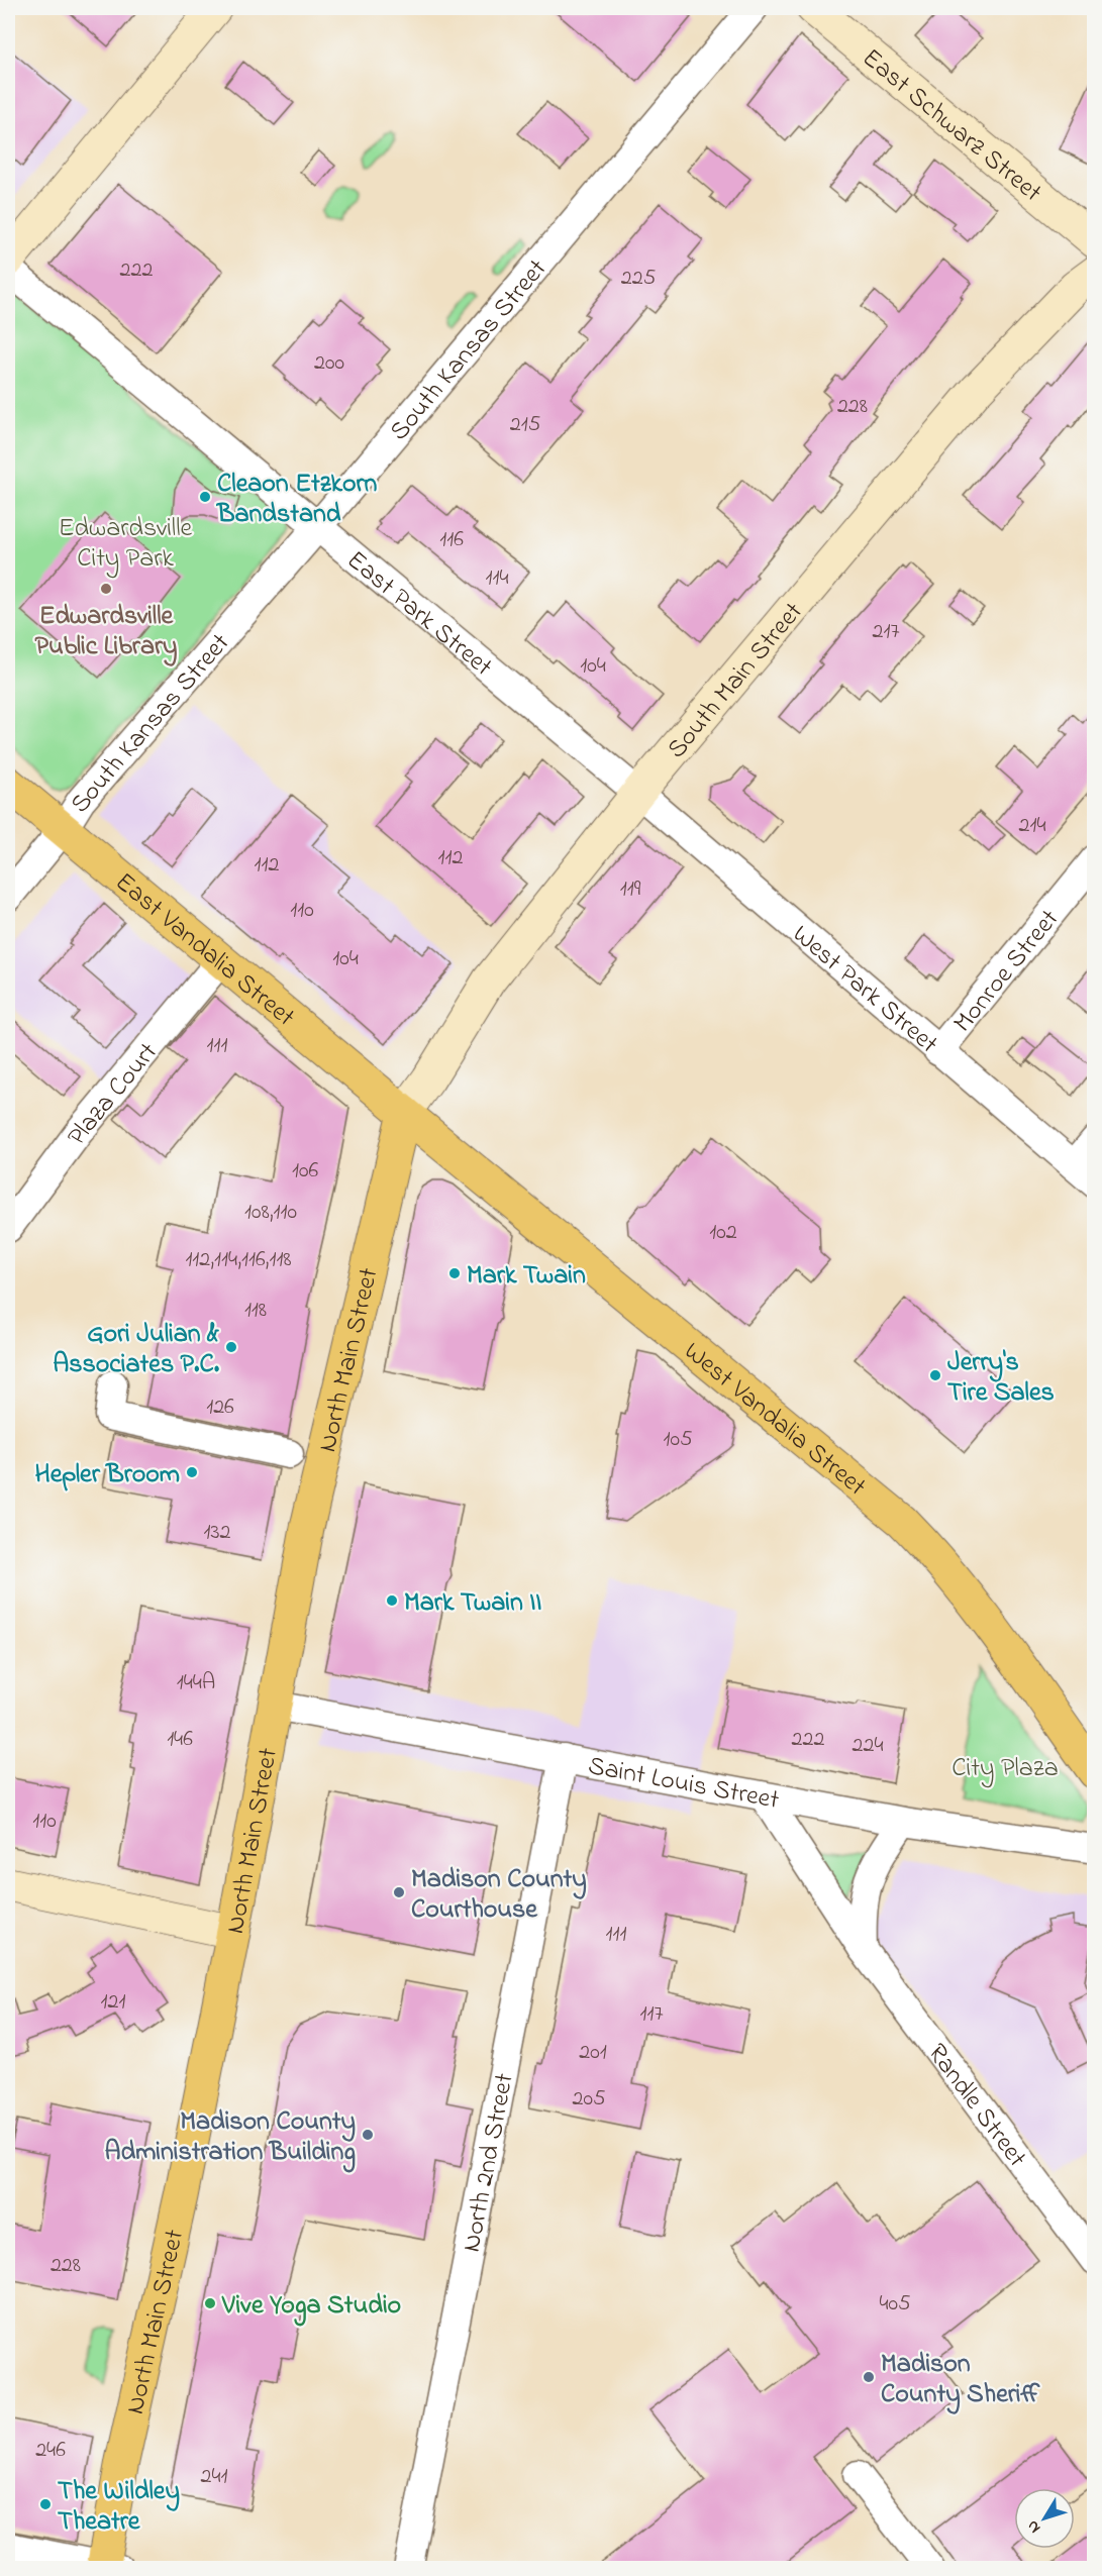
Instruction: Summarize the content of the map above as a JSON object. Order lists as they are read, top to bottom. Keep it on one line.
{"streets":{"main road":["East Schwarz Street","South Main Street","East Vandalia Street","North Main Street","West Vandalia Street"],"street":["South Kansas Street","East Park Street","Monroe Street","West Park Street","Plaza Court","Saint Louis Street","Randle Street","North 2nd Street"]},"crossings":[["South Kansas Street","East Park Street"],["South Kansas Street","East Vandalia Street"],["East Park Street","South Main Street"],["East Park Street","West Park Street"],["South Main Street","East Vandalia Street"],["South Main Street","West Park Street"],["South Main Street","North Main Street"],["South Main Street","West Vandalia Street"],["East Vandalia Street","Plaza Court"],["East Vandalia Street","North Main Street"],["East Vandalia Street","West Vandalia Street"],["Monroe Street","West Park Street"],["North Main Street","West Vandalia Street"],["North Main Street","Saint Louis Street"],["Saint Louis Street","Randle Street"],["Saint Louis Street","North 2nd Street"]],"parks":["Edwardsville City Park","City Plaza"],"places":["Cleaon Etzkorn Bandstand","Edwardsville Public Library","Mark Twain","Gori Julian & Associates P.C.","Jerry's Tire Sales","Hepler Broom","Mark Twain II","Madison County Courthouse","Madison County Administration Building","Vive Yoga Studio","Madison County Sheriff","The Wildley Theatre"],"house_numbers":["222","225","200","228","215","116","114","217","104","214","112","112","119","110","104","111","106","108,110","102","112,114,116,118","118","126","105","132","144A","146","222","224","110","111","121","117","201","205","228","405","246","241"],"north":"bottom left"}
